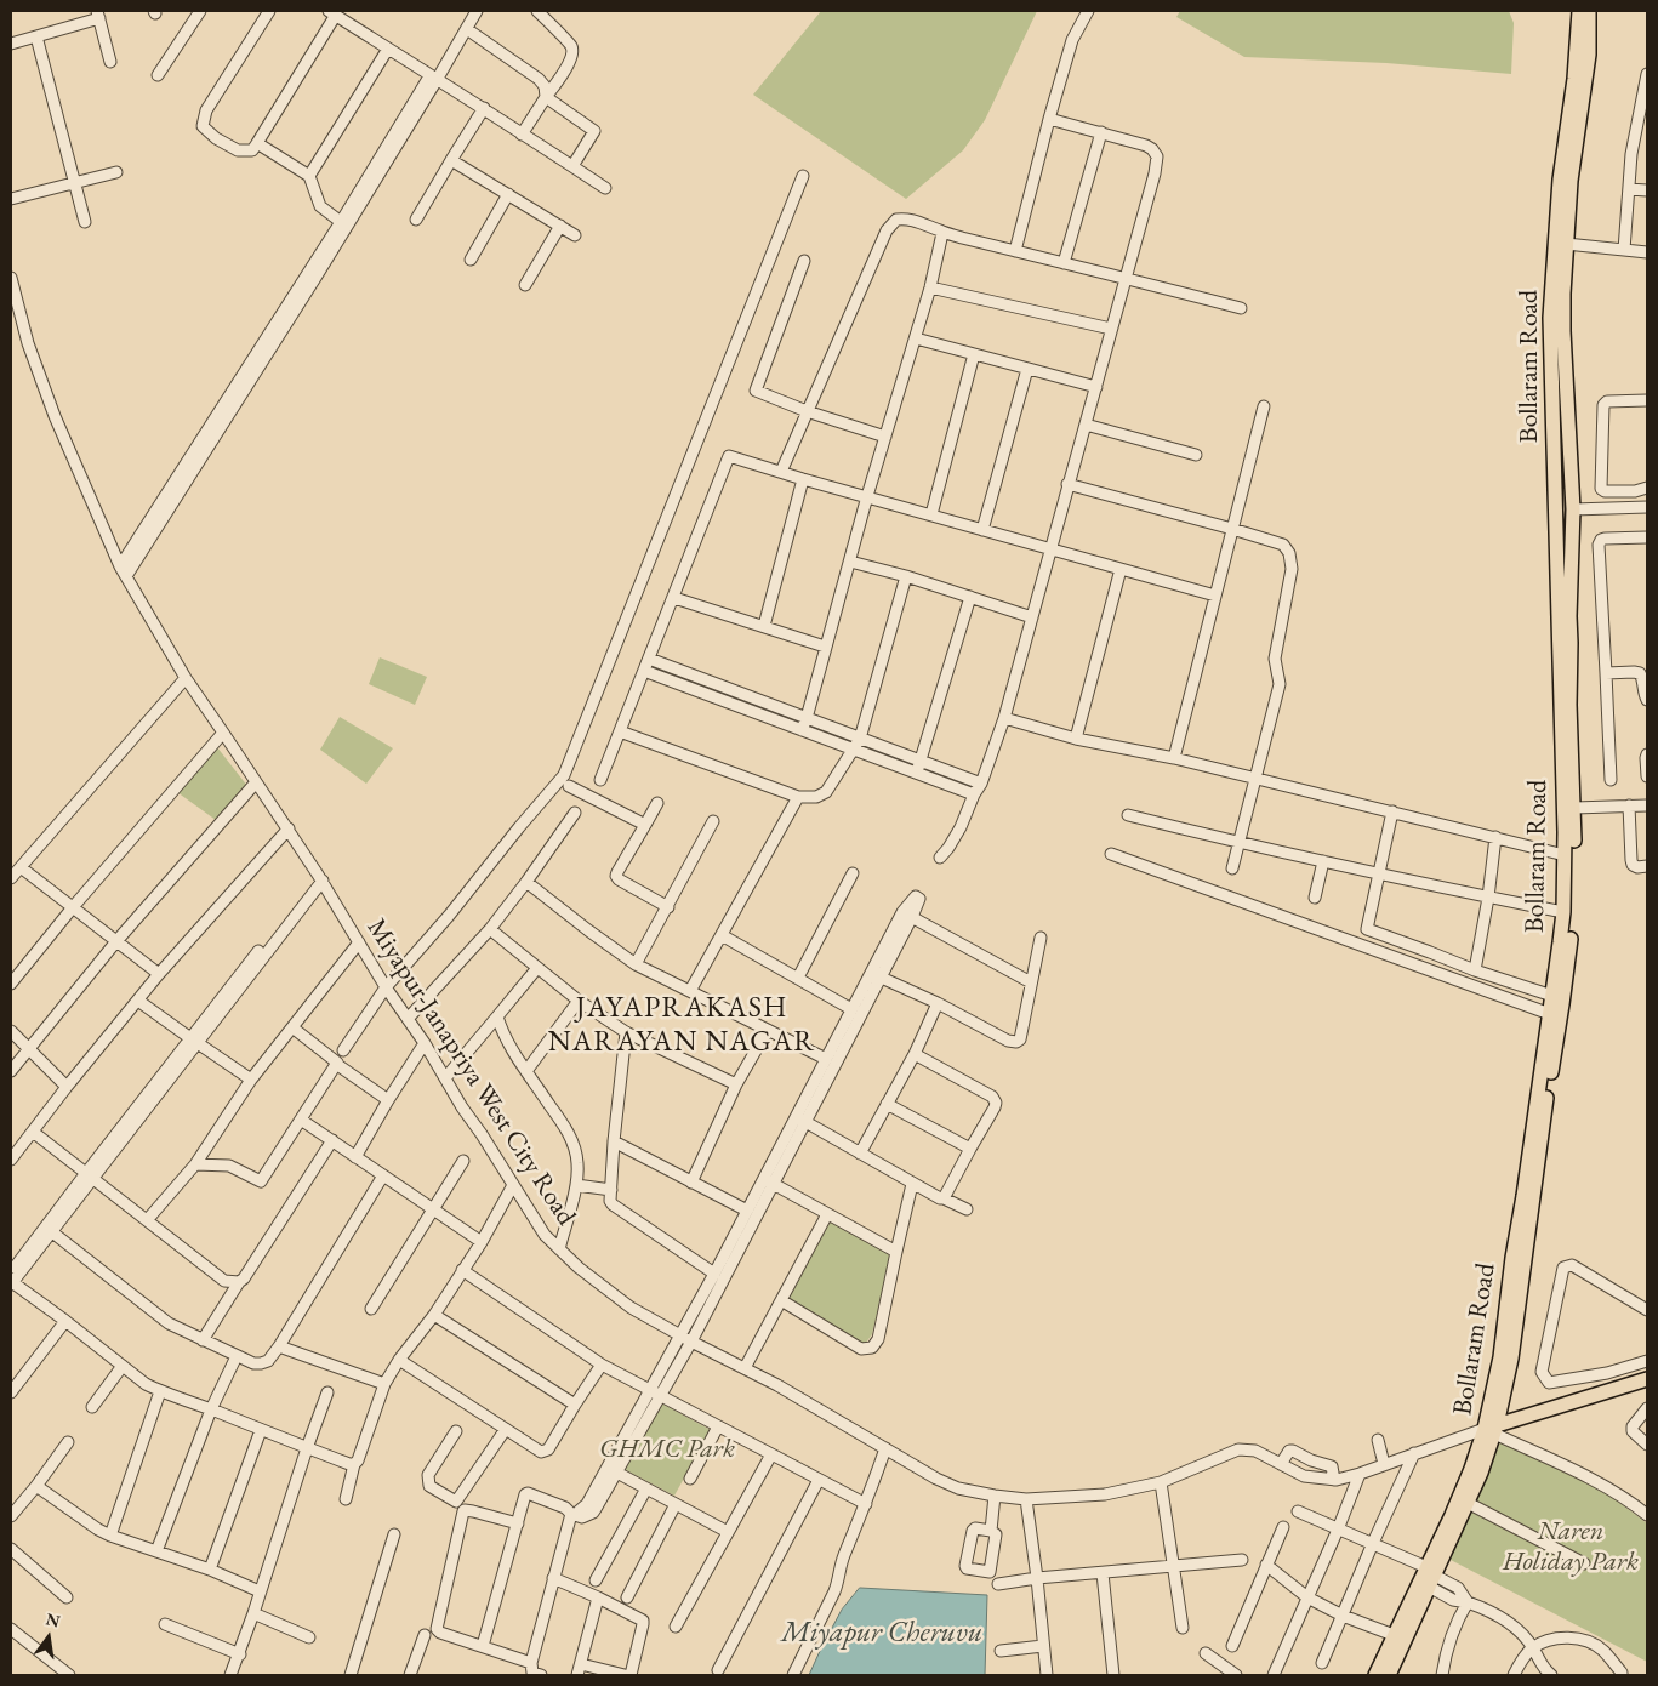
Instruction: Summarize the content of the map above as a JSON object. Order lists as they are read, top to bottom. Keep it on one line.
{"streets":{"main road":["Bollaram Road"],"street":["Miyapur-Janapriya West City Road"]},"crossings":[["Bollaram Road","Miyapur-Janapriya West City Road"]],"districts":["JAYAPRAKASH NARAYAN NAGAR"],"water":["Miyapur Cheruvu"],"parks":["GHMC Park","Naren Holiday Park"],"north":"top"}
